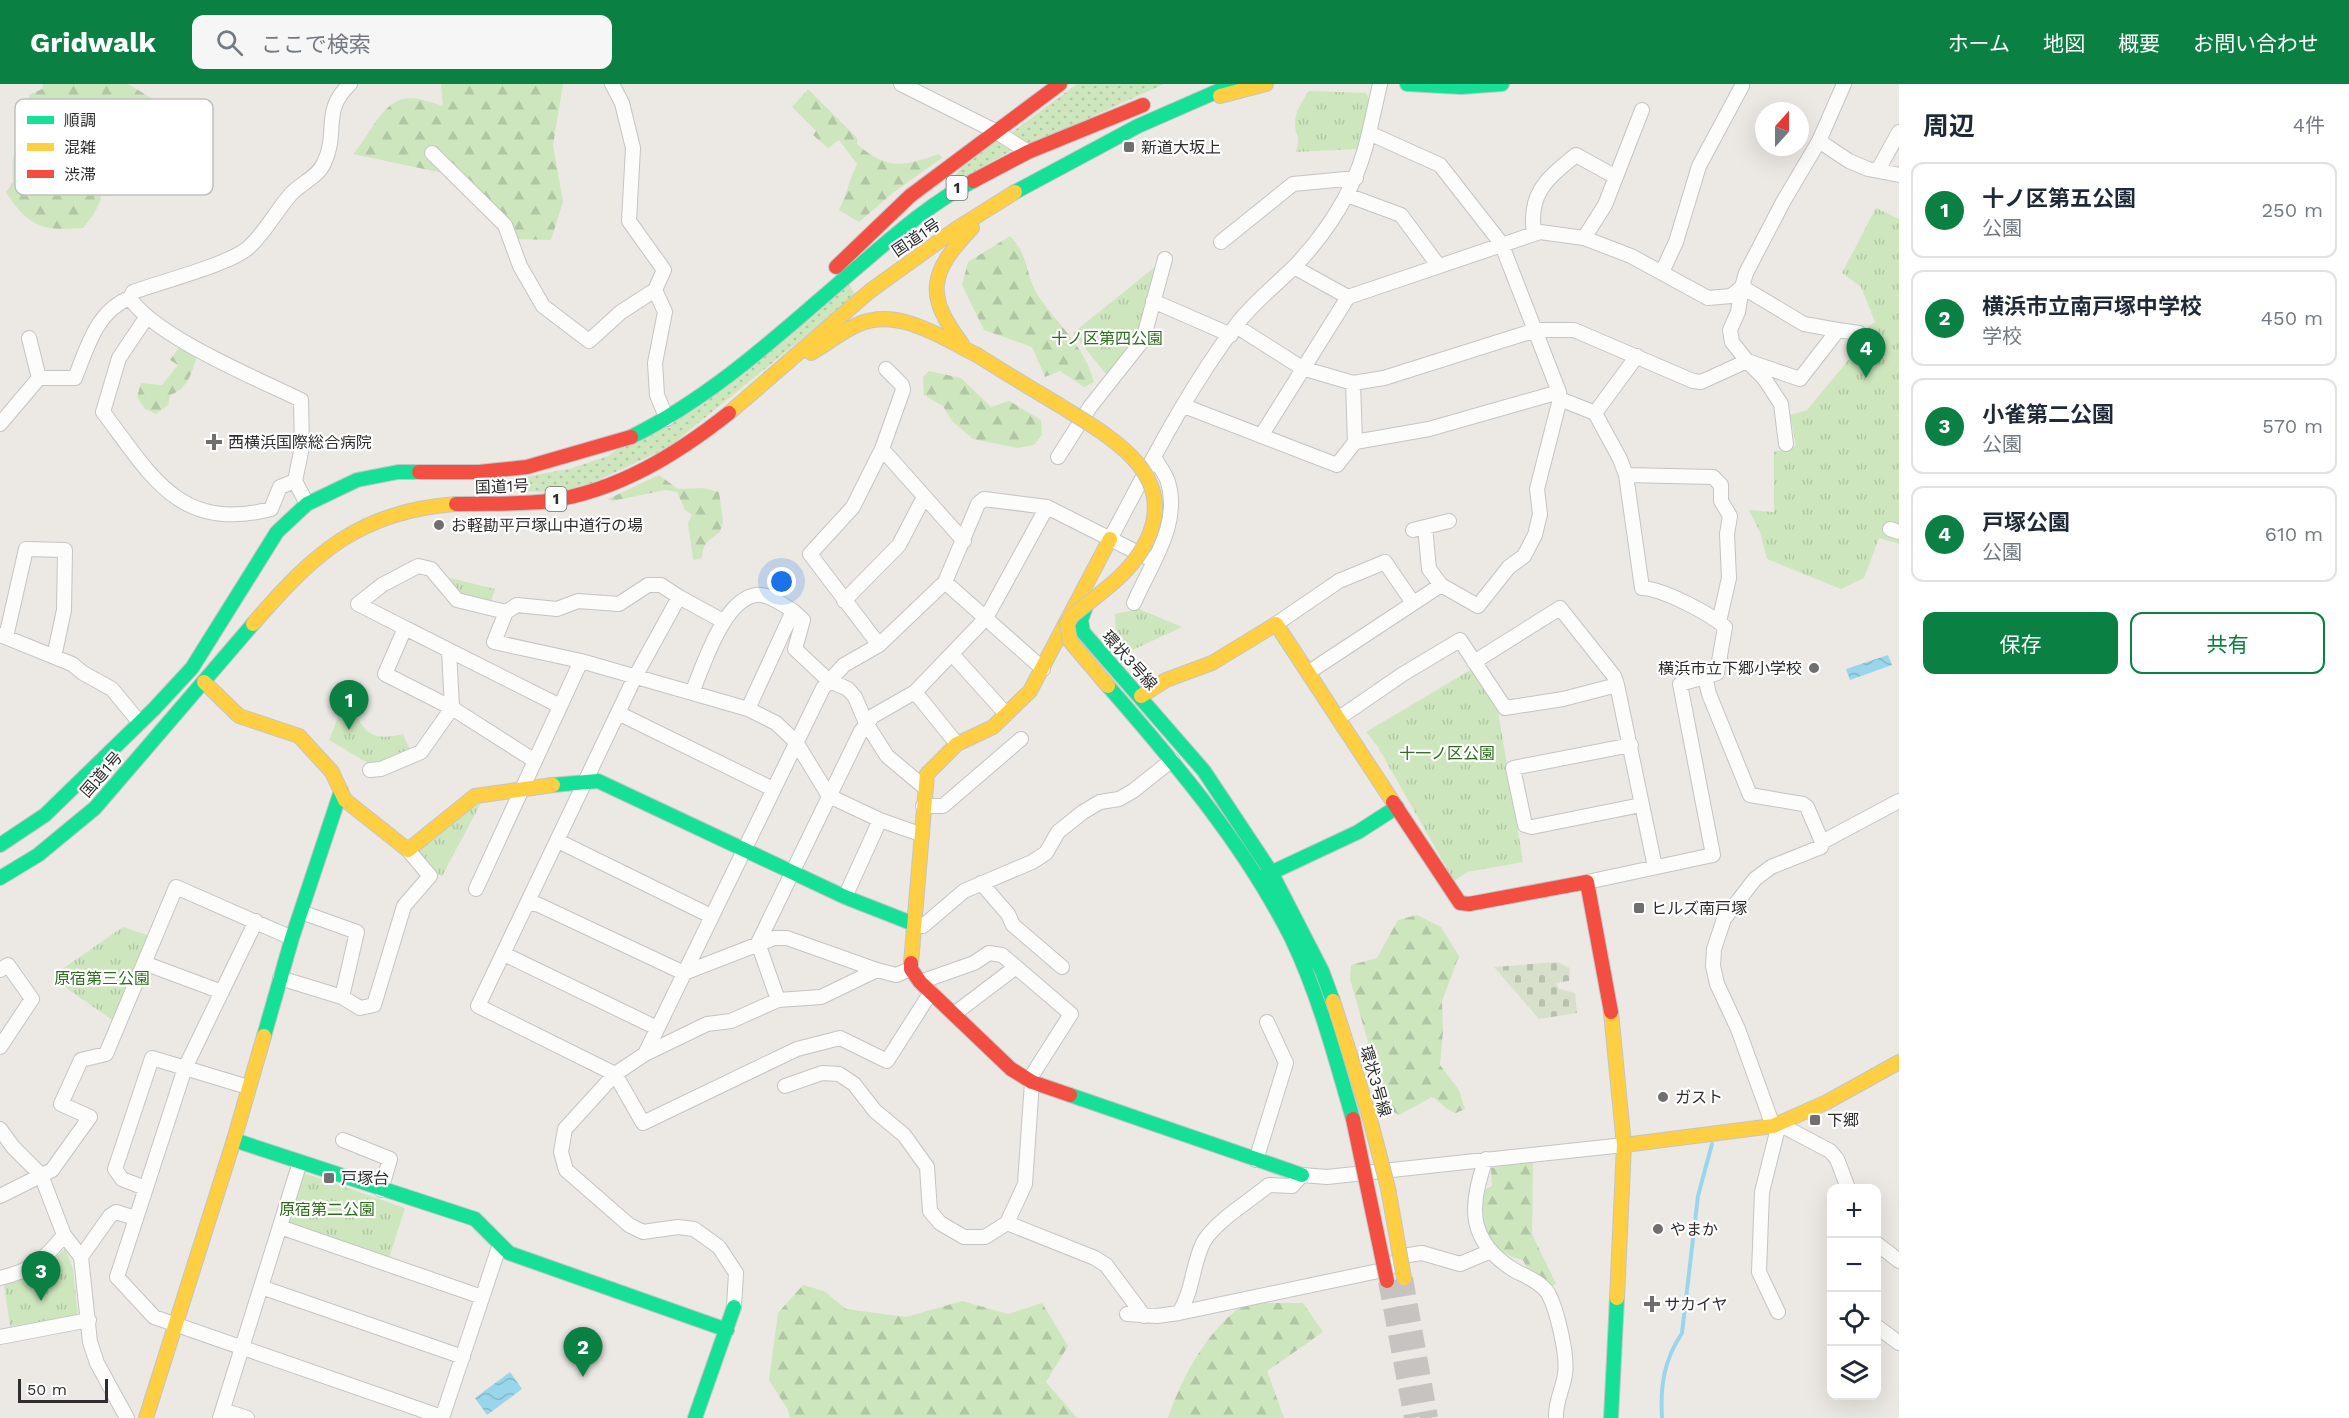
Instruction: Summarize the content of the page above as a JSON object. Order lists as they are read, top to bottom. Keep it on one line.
{"streets":{"main road":["1","国道1号","環状3号線"]},"crossings":[["1","国道1号"]],"parks":["十ノ区第四公園","十一ノ区公園","原宿第三公園","原宿第二公園"],"places":{"transit":["新道大坂上","ヒルズ南戸塚","下郷","戸塚台"],"health":["西横浜国際総合病院","サカイヤ"],"other":["お軽勘平戸塚山中道行の場","横浜市立下郷小学校","ガスト","やまか"]},"legend":["順調","混雑","渋滞"],"scale_bar":"50 m","north":"top","page":{"header":"Gridwalk","search":"ここで検索","nav":["ホーム","地図","概要","お問い合わせ"],"heading":["周辺","4件"],"list":[{"mark":"1","name":"十ノ区第五公園","note":"公園","value":"250 m"},{"mark":"2","name":"横浜市立南戸塚中学校","note":"学校","value":"450 m"},{"mark":"3","name":"小雀第二公園","note":"公園","value":"570 m"},{"mark":"4","name":"戸塚公園","note":"公園","value":"610 m"}],"pins":["4","1","3","2"],"buttons":["保存","共有"],"map_buttons":["+","−"],"scale":"50 m"}}
